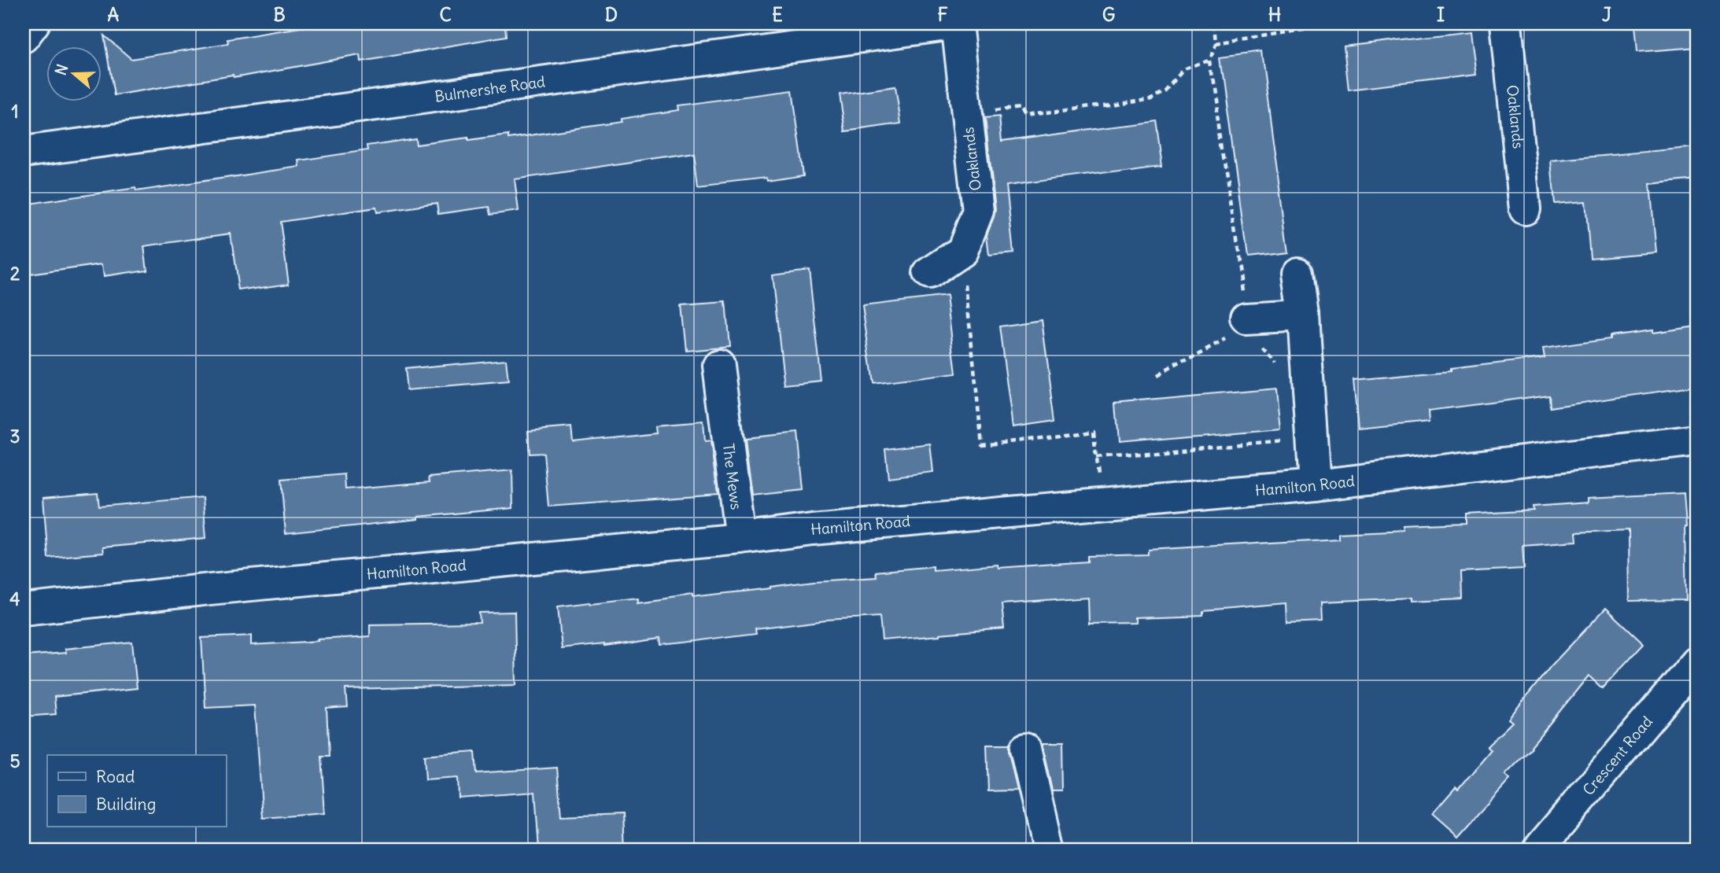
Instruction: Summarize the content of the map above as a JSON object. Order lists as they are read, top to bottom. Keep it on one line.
{"streets":{"street":["Bulmershe Road","Oaklands","The Mews","Hamilton Road","Crescent Road"]},"crossings":[["Bulmershe Road","Oaklands"],["The Mews","Hamilton Road"]],"legend":["Road","Building"],"north":"left","grid":{"columns":["A","B","C","D","E","F","G","H","I","J"],"rows":["1","2","3","4","5"]}}
